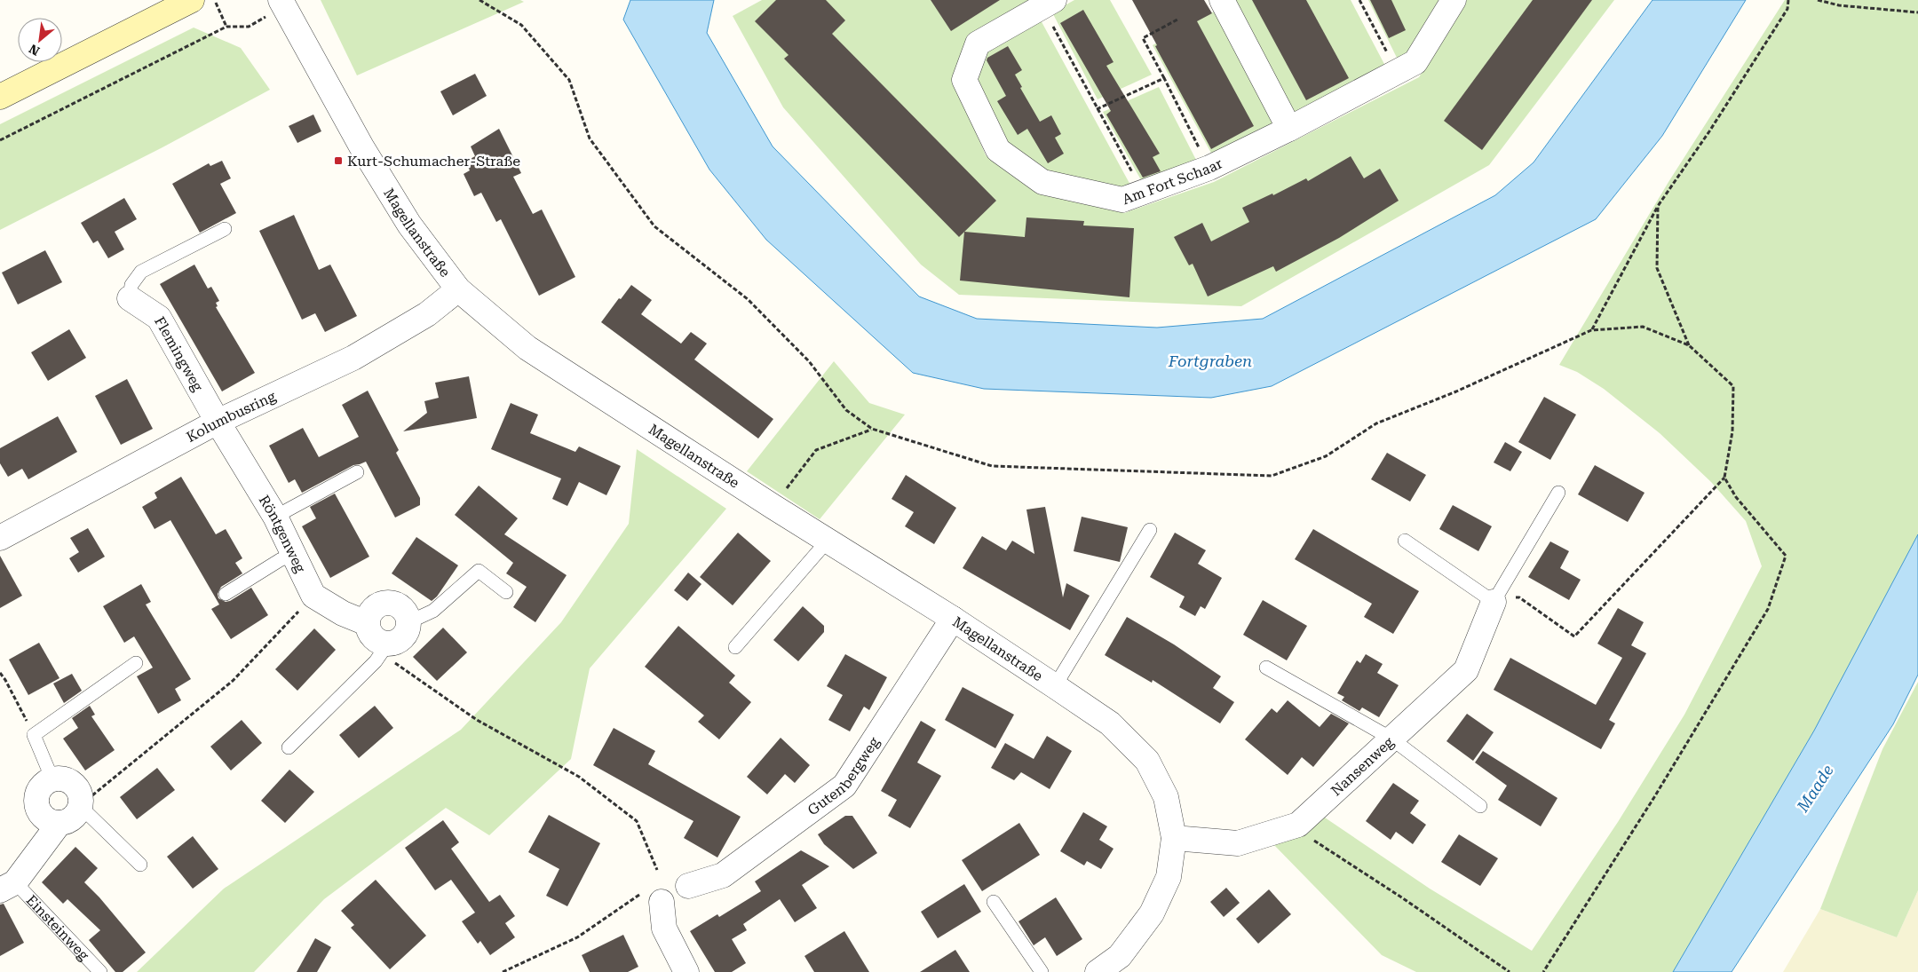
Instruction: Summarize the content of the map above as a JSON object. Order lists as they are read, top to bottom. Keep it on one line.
{"streets":{"street":["Am Fort Schaar","Magellanstraße","Flemingweg","Kolumbusring","Röntgenweg","Nansenweg","Gutenbergweg","Einsteinweg"]},"crossings":[["Magellanstraße","Kolumbusring"],["Magellanstraße","Nansenweg"],["Magellanstraße","Gutenbergweg"],["Flemingweg","Kolumbusring"],["Flemingweg","Röntgenweg"],["Kolumbusring","Röntgenweg"]],"water":["Fortgraben","Maade"],"places":{"transit":["Kurt-Schumacher-Straße"]},"north":"bottom left"}
